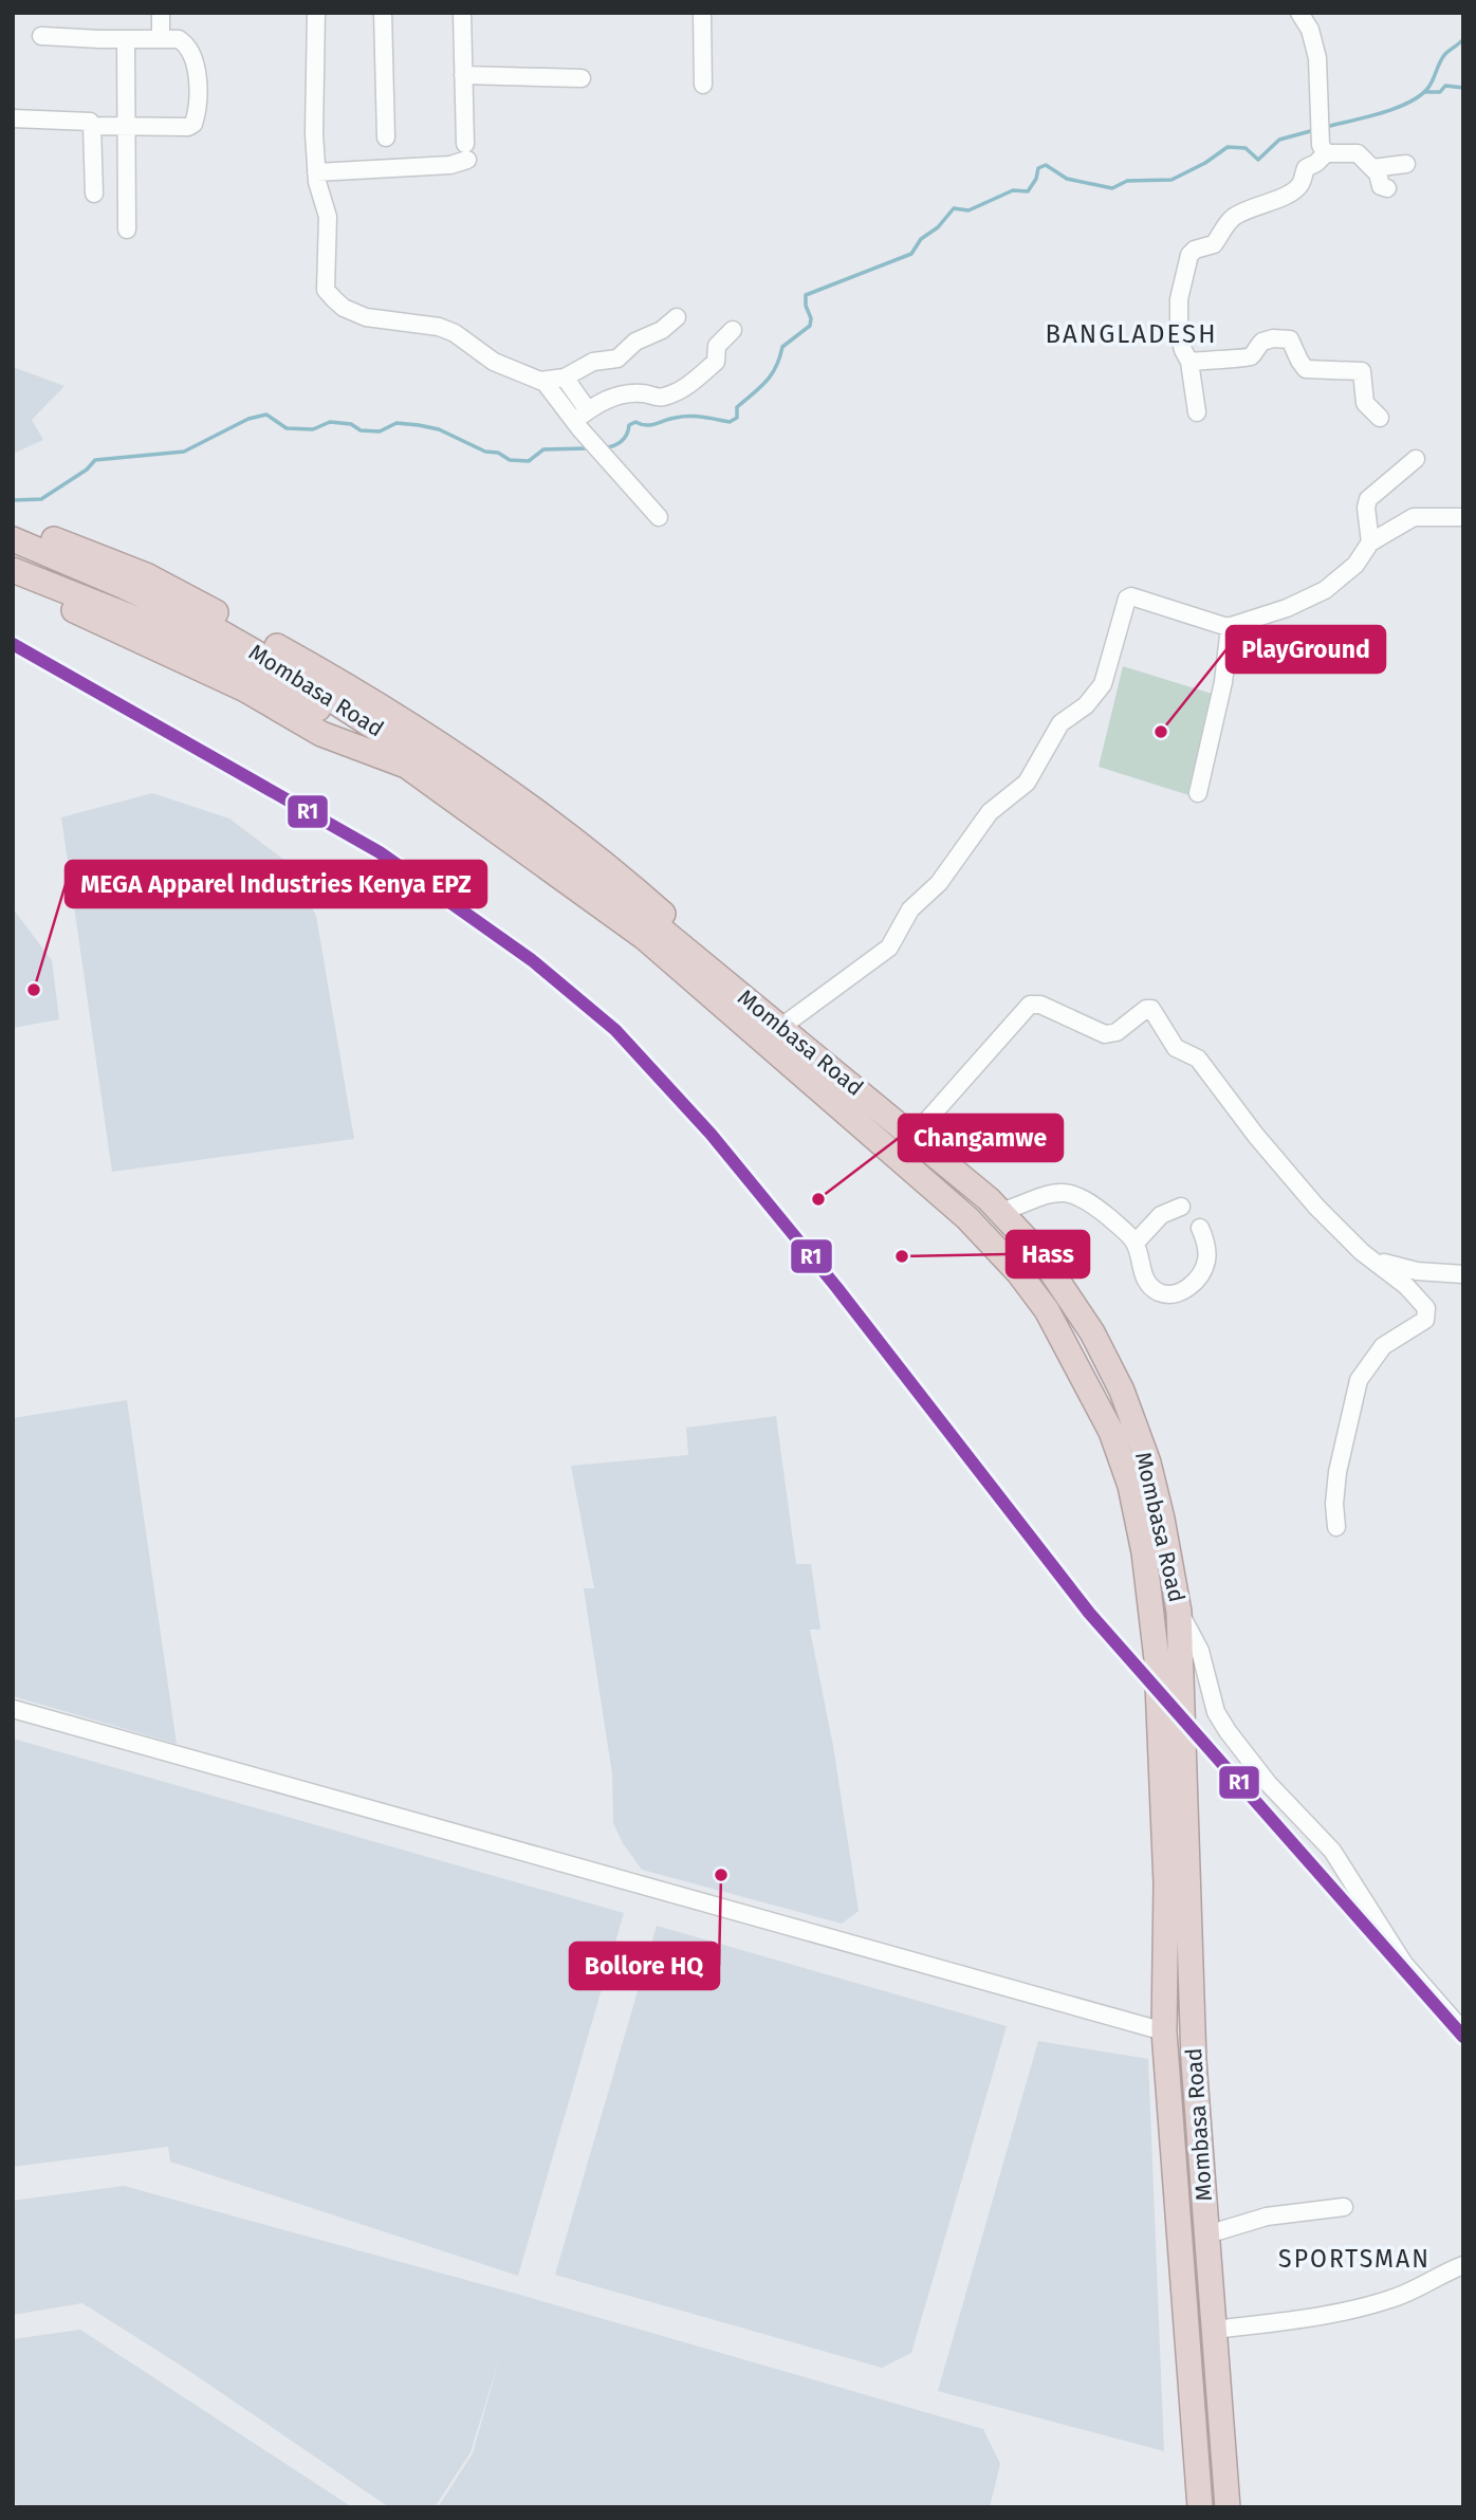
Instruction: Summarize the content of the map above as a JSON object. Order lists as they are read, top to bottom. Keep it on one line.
{"streets":{"highway":["Mombasa Road"]},"districts":["BANGLADESH","SPORTSMAN"],"places":["PlayGround","MEGA Apparel Industries Kenya EPZ","Changamwe","Hass","Bollore HQ"],"lines":["transit line R1"]}
